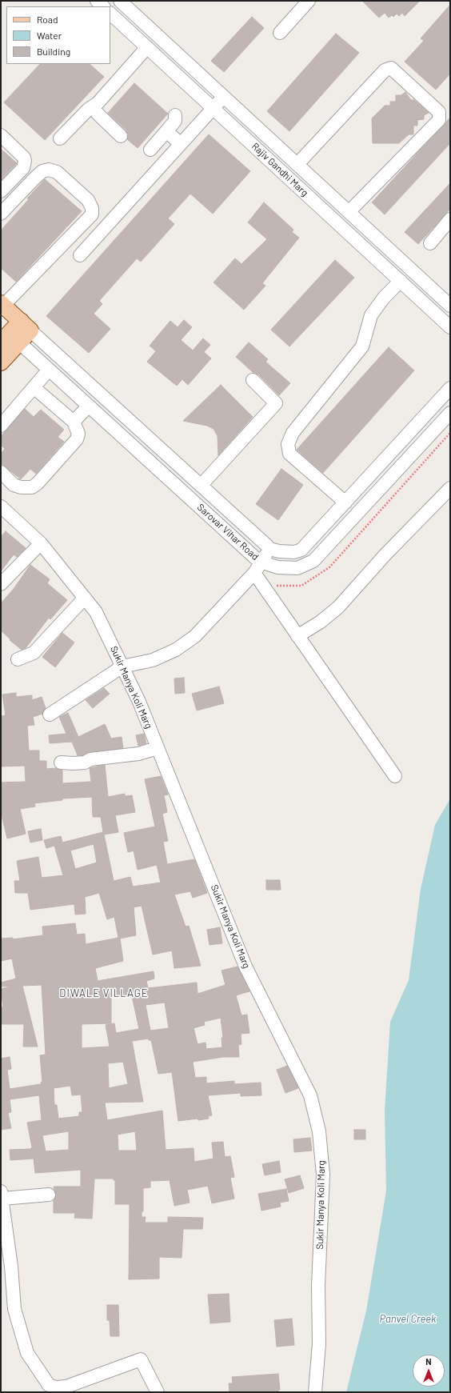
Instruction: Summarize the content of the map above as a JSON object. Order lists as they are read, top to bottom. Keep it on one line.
{"streets":{"street":["Rajiv Gandhi Marg","Sarovar Vihar Road","Sukir Manya Koli Marg"]},"districts":["DIWALE VILLAGE"],"water":["Panvel Creek"],"legend":["Road","Water","Building"],"north":"top"}
